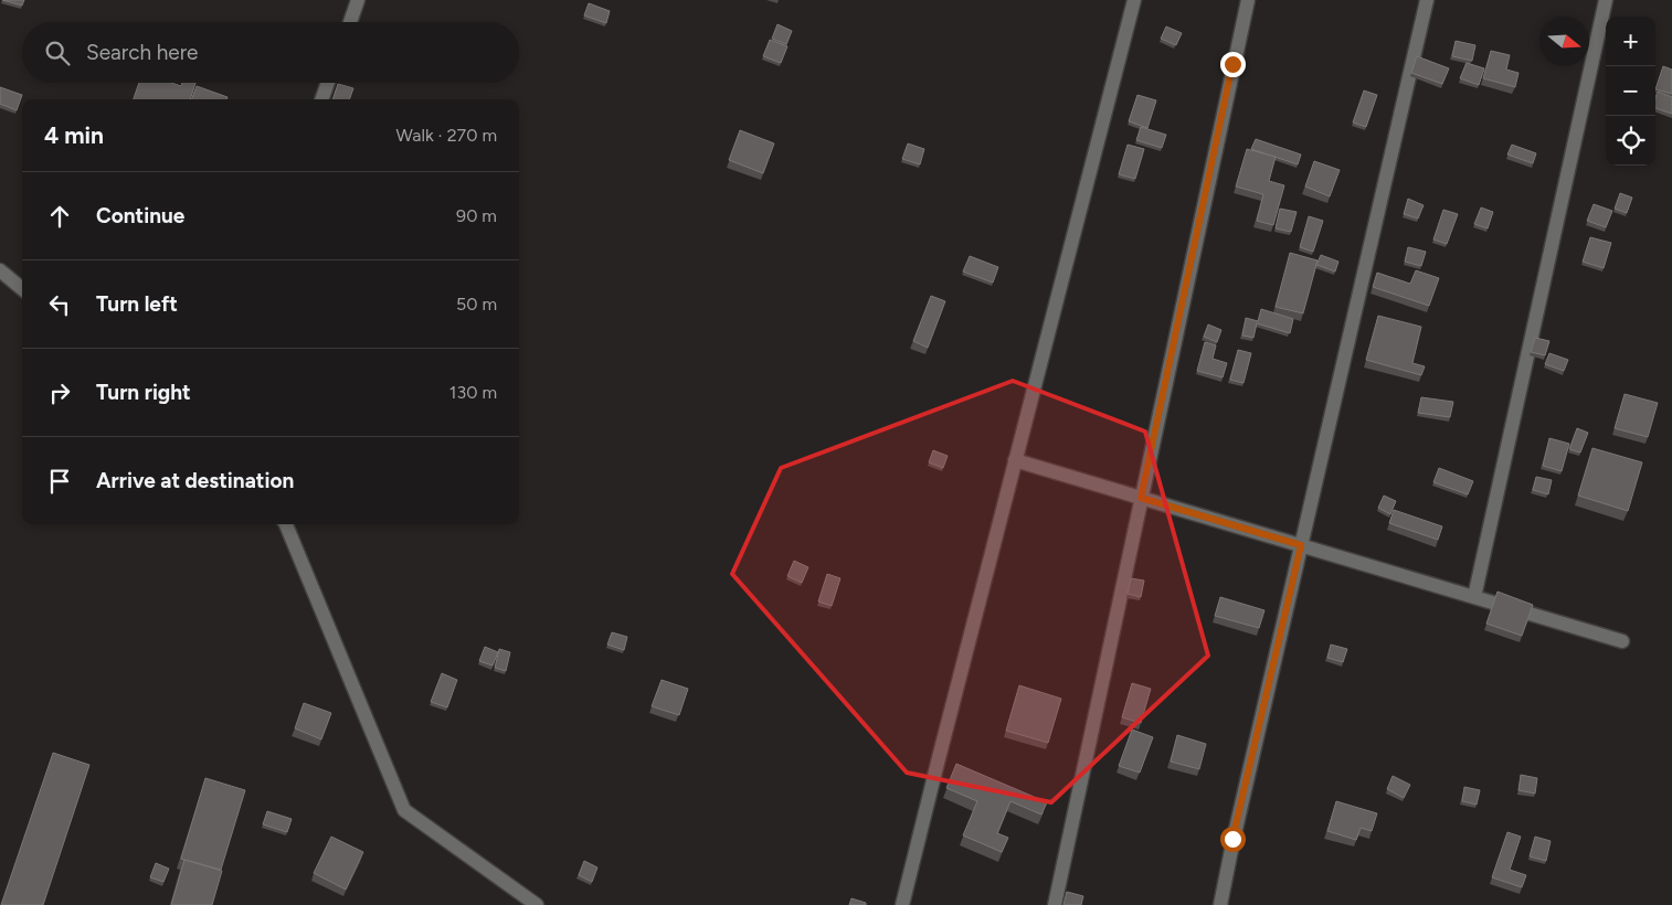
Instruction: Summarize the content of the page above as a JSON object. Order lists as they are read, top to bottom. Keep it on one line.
{"north":"right","page":{"map_buttons":["+","−"],"search":"Search here","heading":["4 min","Walk · 270 m"],"list":[["Continue","90 m"],["Turn left","50 m"],["Turn right","130 m"],"Arrive at destination"]}}
